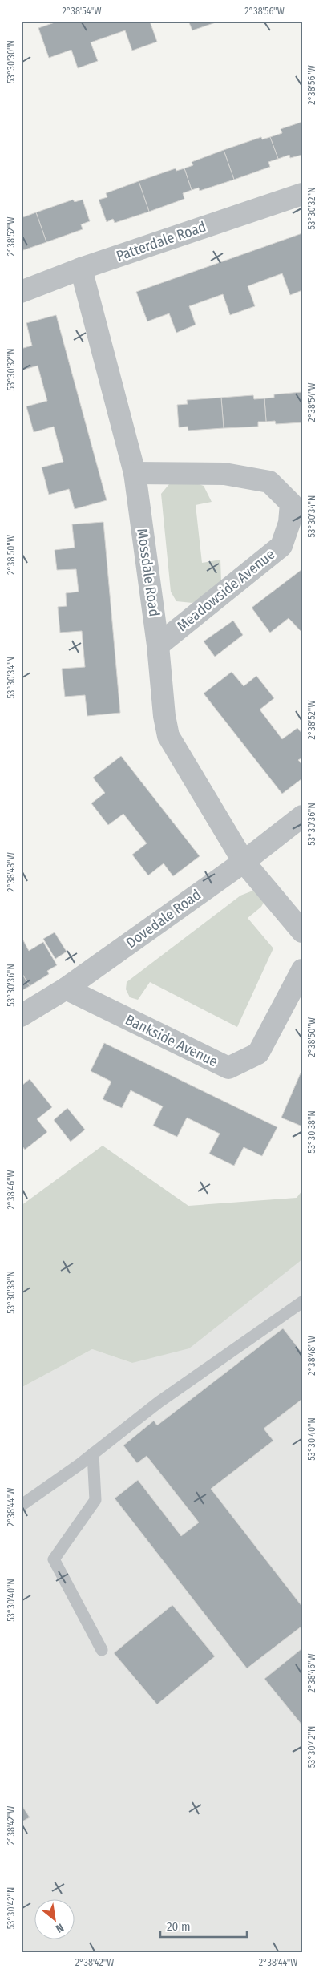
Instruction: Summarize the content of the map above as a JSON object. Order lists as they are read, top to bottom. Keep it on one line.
{"streets":{"street":["Patterdale Road","Mossdale Road","Meadowside Avenue","Dovedale Road","Bankside Avenue"]},"crossings":[["Patterdale Road","Mossdale Road"],["Mossdale Road","Meadowside Avenue"],["Mossdale Road","Dovedale Road"],["Dovedale Road","Bankside Avenue"]],"scale_bar":"20 m","north":"bottom right","coordinates":["2°38'54\"W","2°38'56\"W","53°30'30\"N","53°30'32\"N","2°38'52\"W","53°30'34\"N","2°38'50\"W","53°30'36\"N","2°38'48\"W","53°30'38\"N","2°38'46\"W","53°30'40\"N","2°38'44\"W","53°30'42\"N","2°38'42\"W"]}
